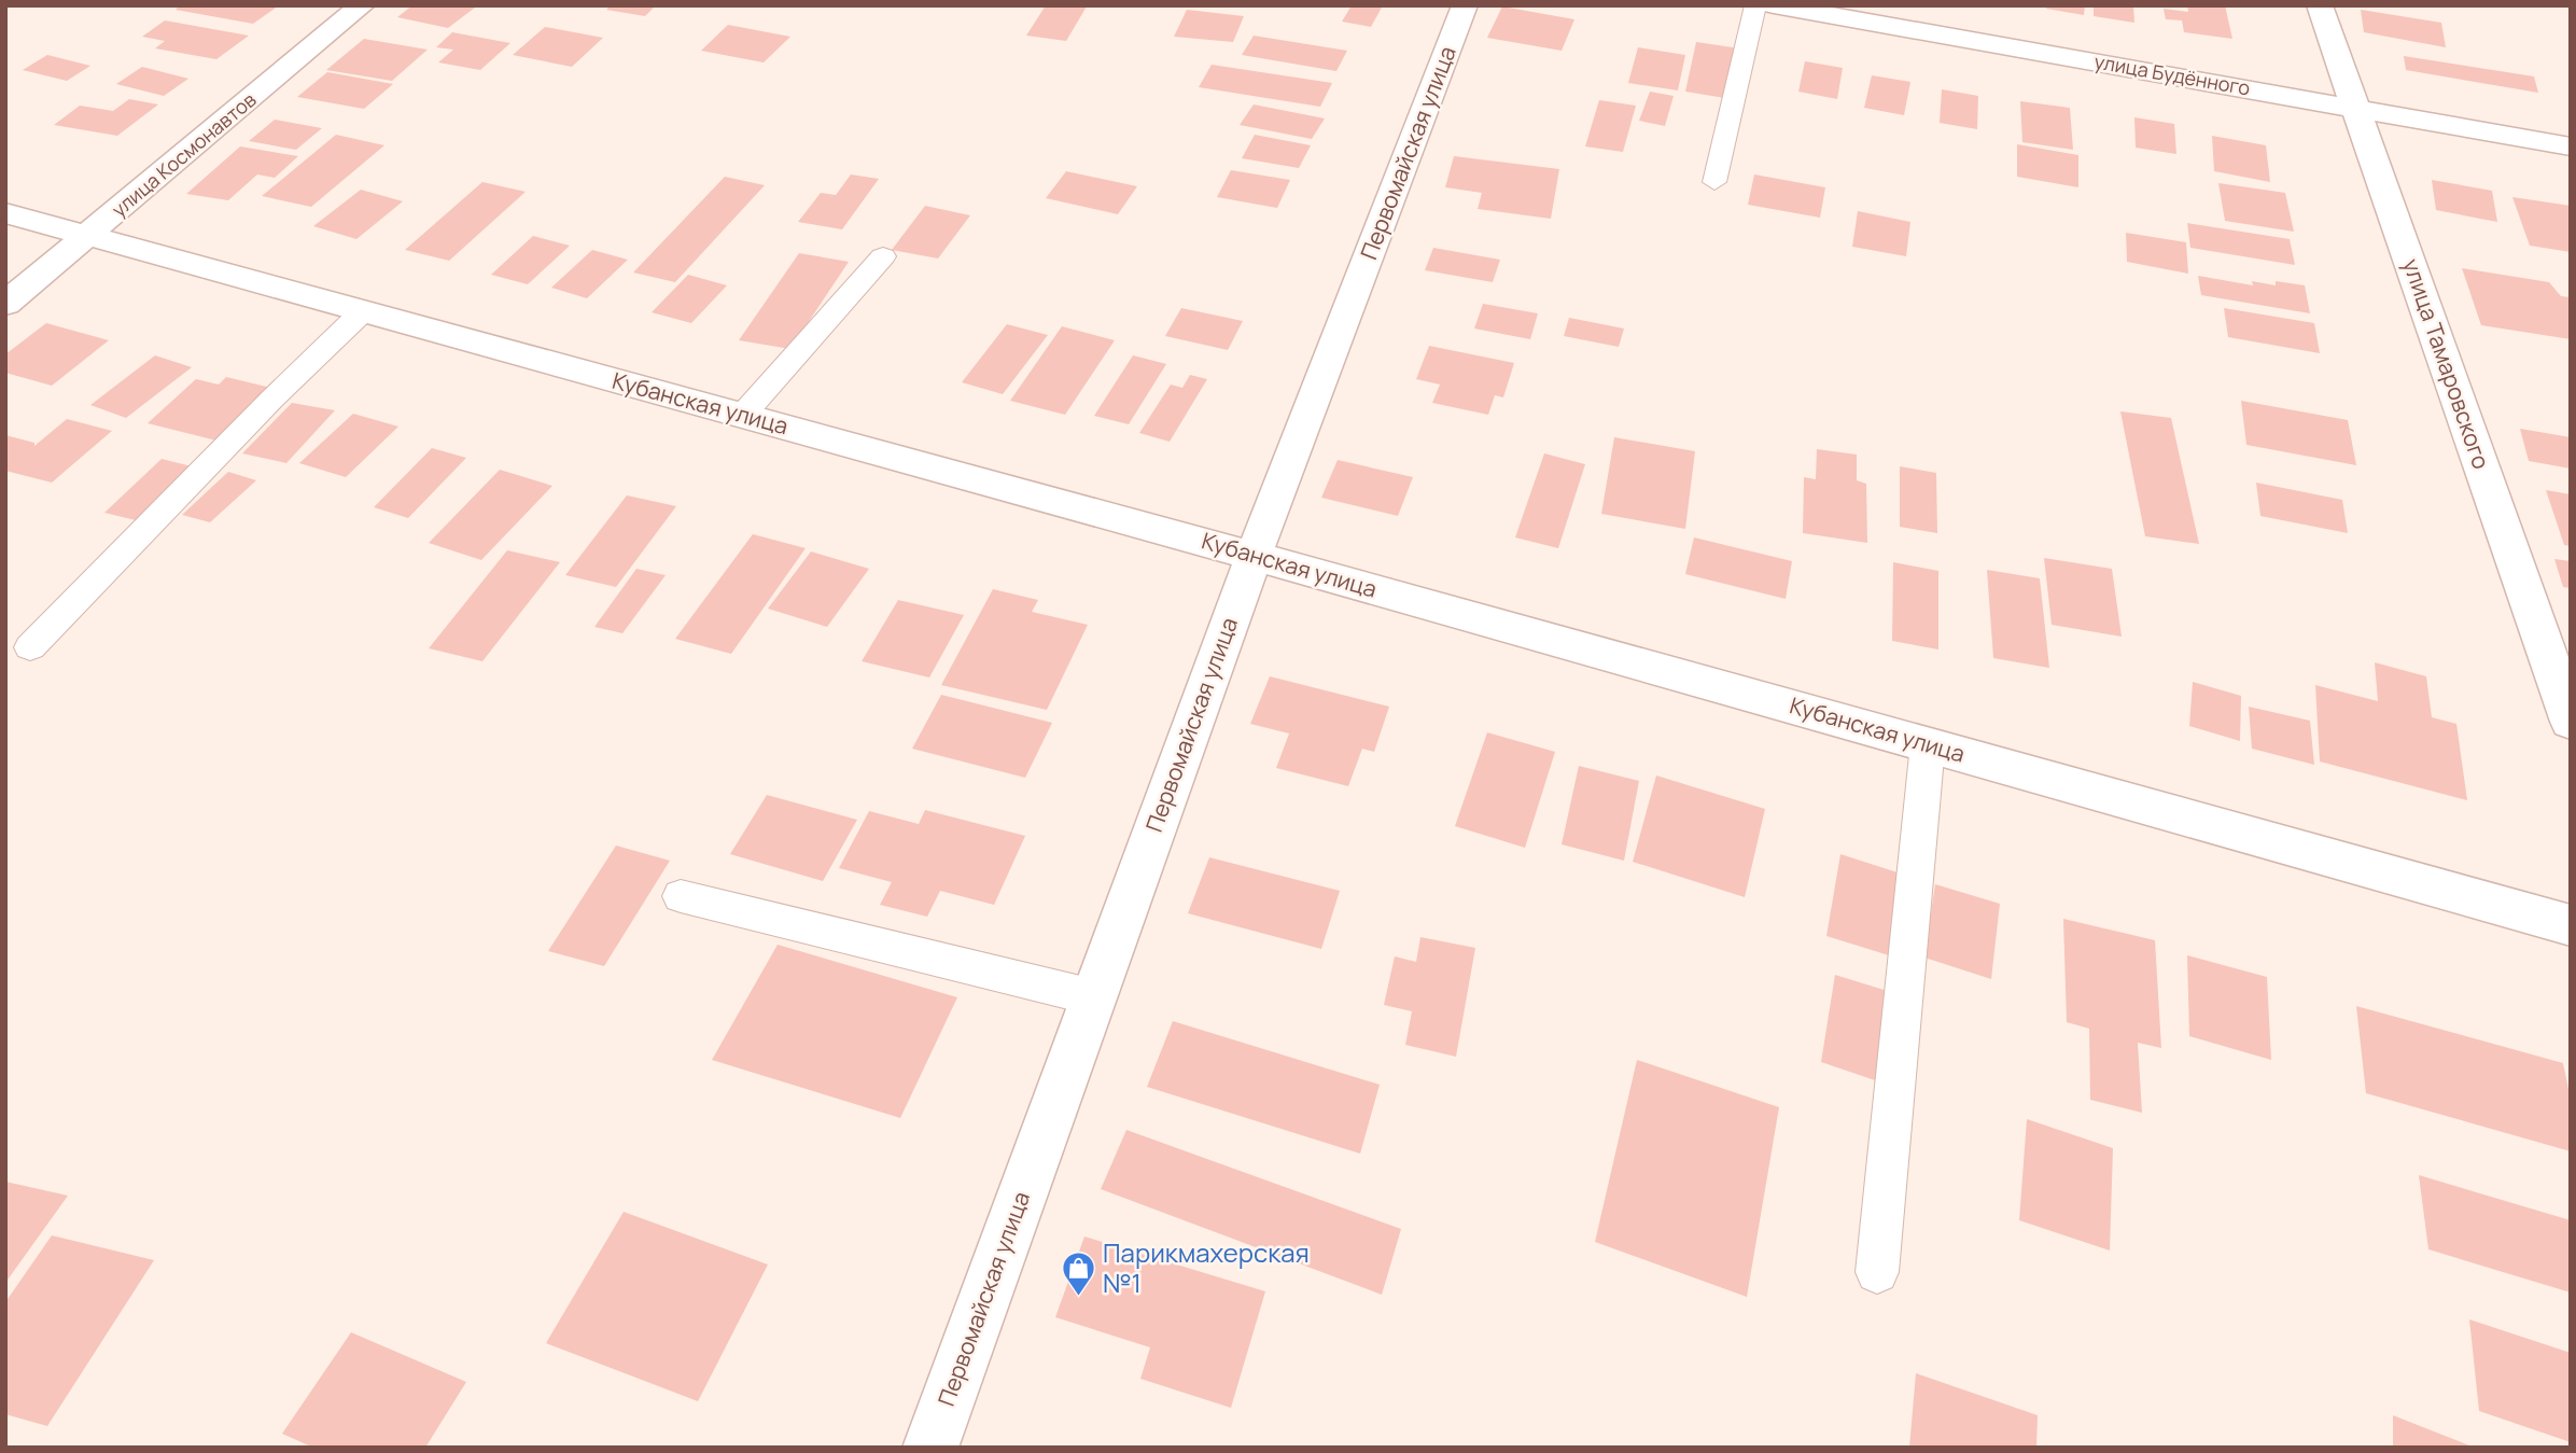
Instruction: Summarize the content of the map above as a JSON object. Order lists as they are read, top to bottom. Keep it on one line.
{"streets":{"street":["улица Будённого","Первомайская улица","улица Космонавтов","улица Тамаровского","Кубанская улица"]},"crossings":[["улица Будённого","улица Тамаровского"],["Первомайская улица","Кубанская улица"],["улица Космонавтов","Кубанская улица"]],"places":{"shop":["Парикмахерская №1"]}}
